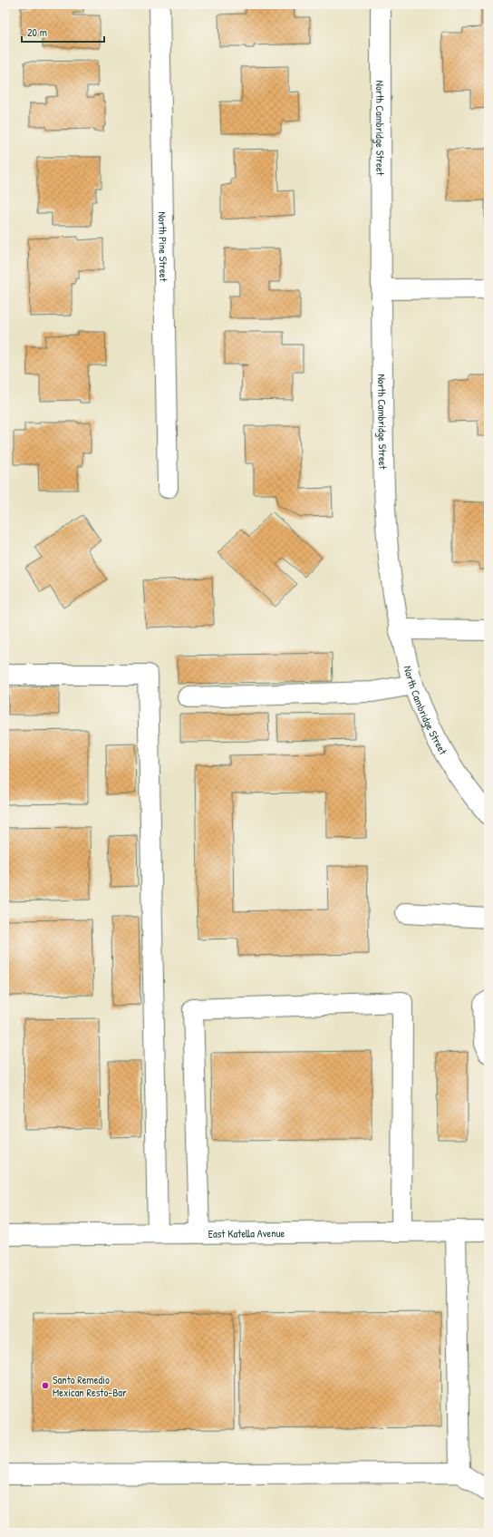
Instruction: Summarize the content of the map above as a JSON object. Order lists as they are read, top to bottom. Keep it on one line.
{"streets":{"street":["North Cambridge Street","North Pine Street","East Katella Avenue"]},"places":["Santo Remedio Mexican Resto-Bar"],"scale_bar":"20 m"}
